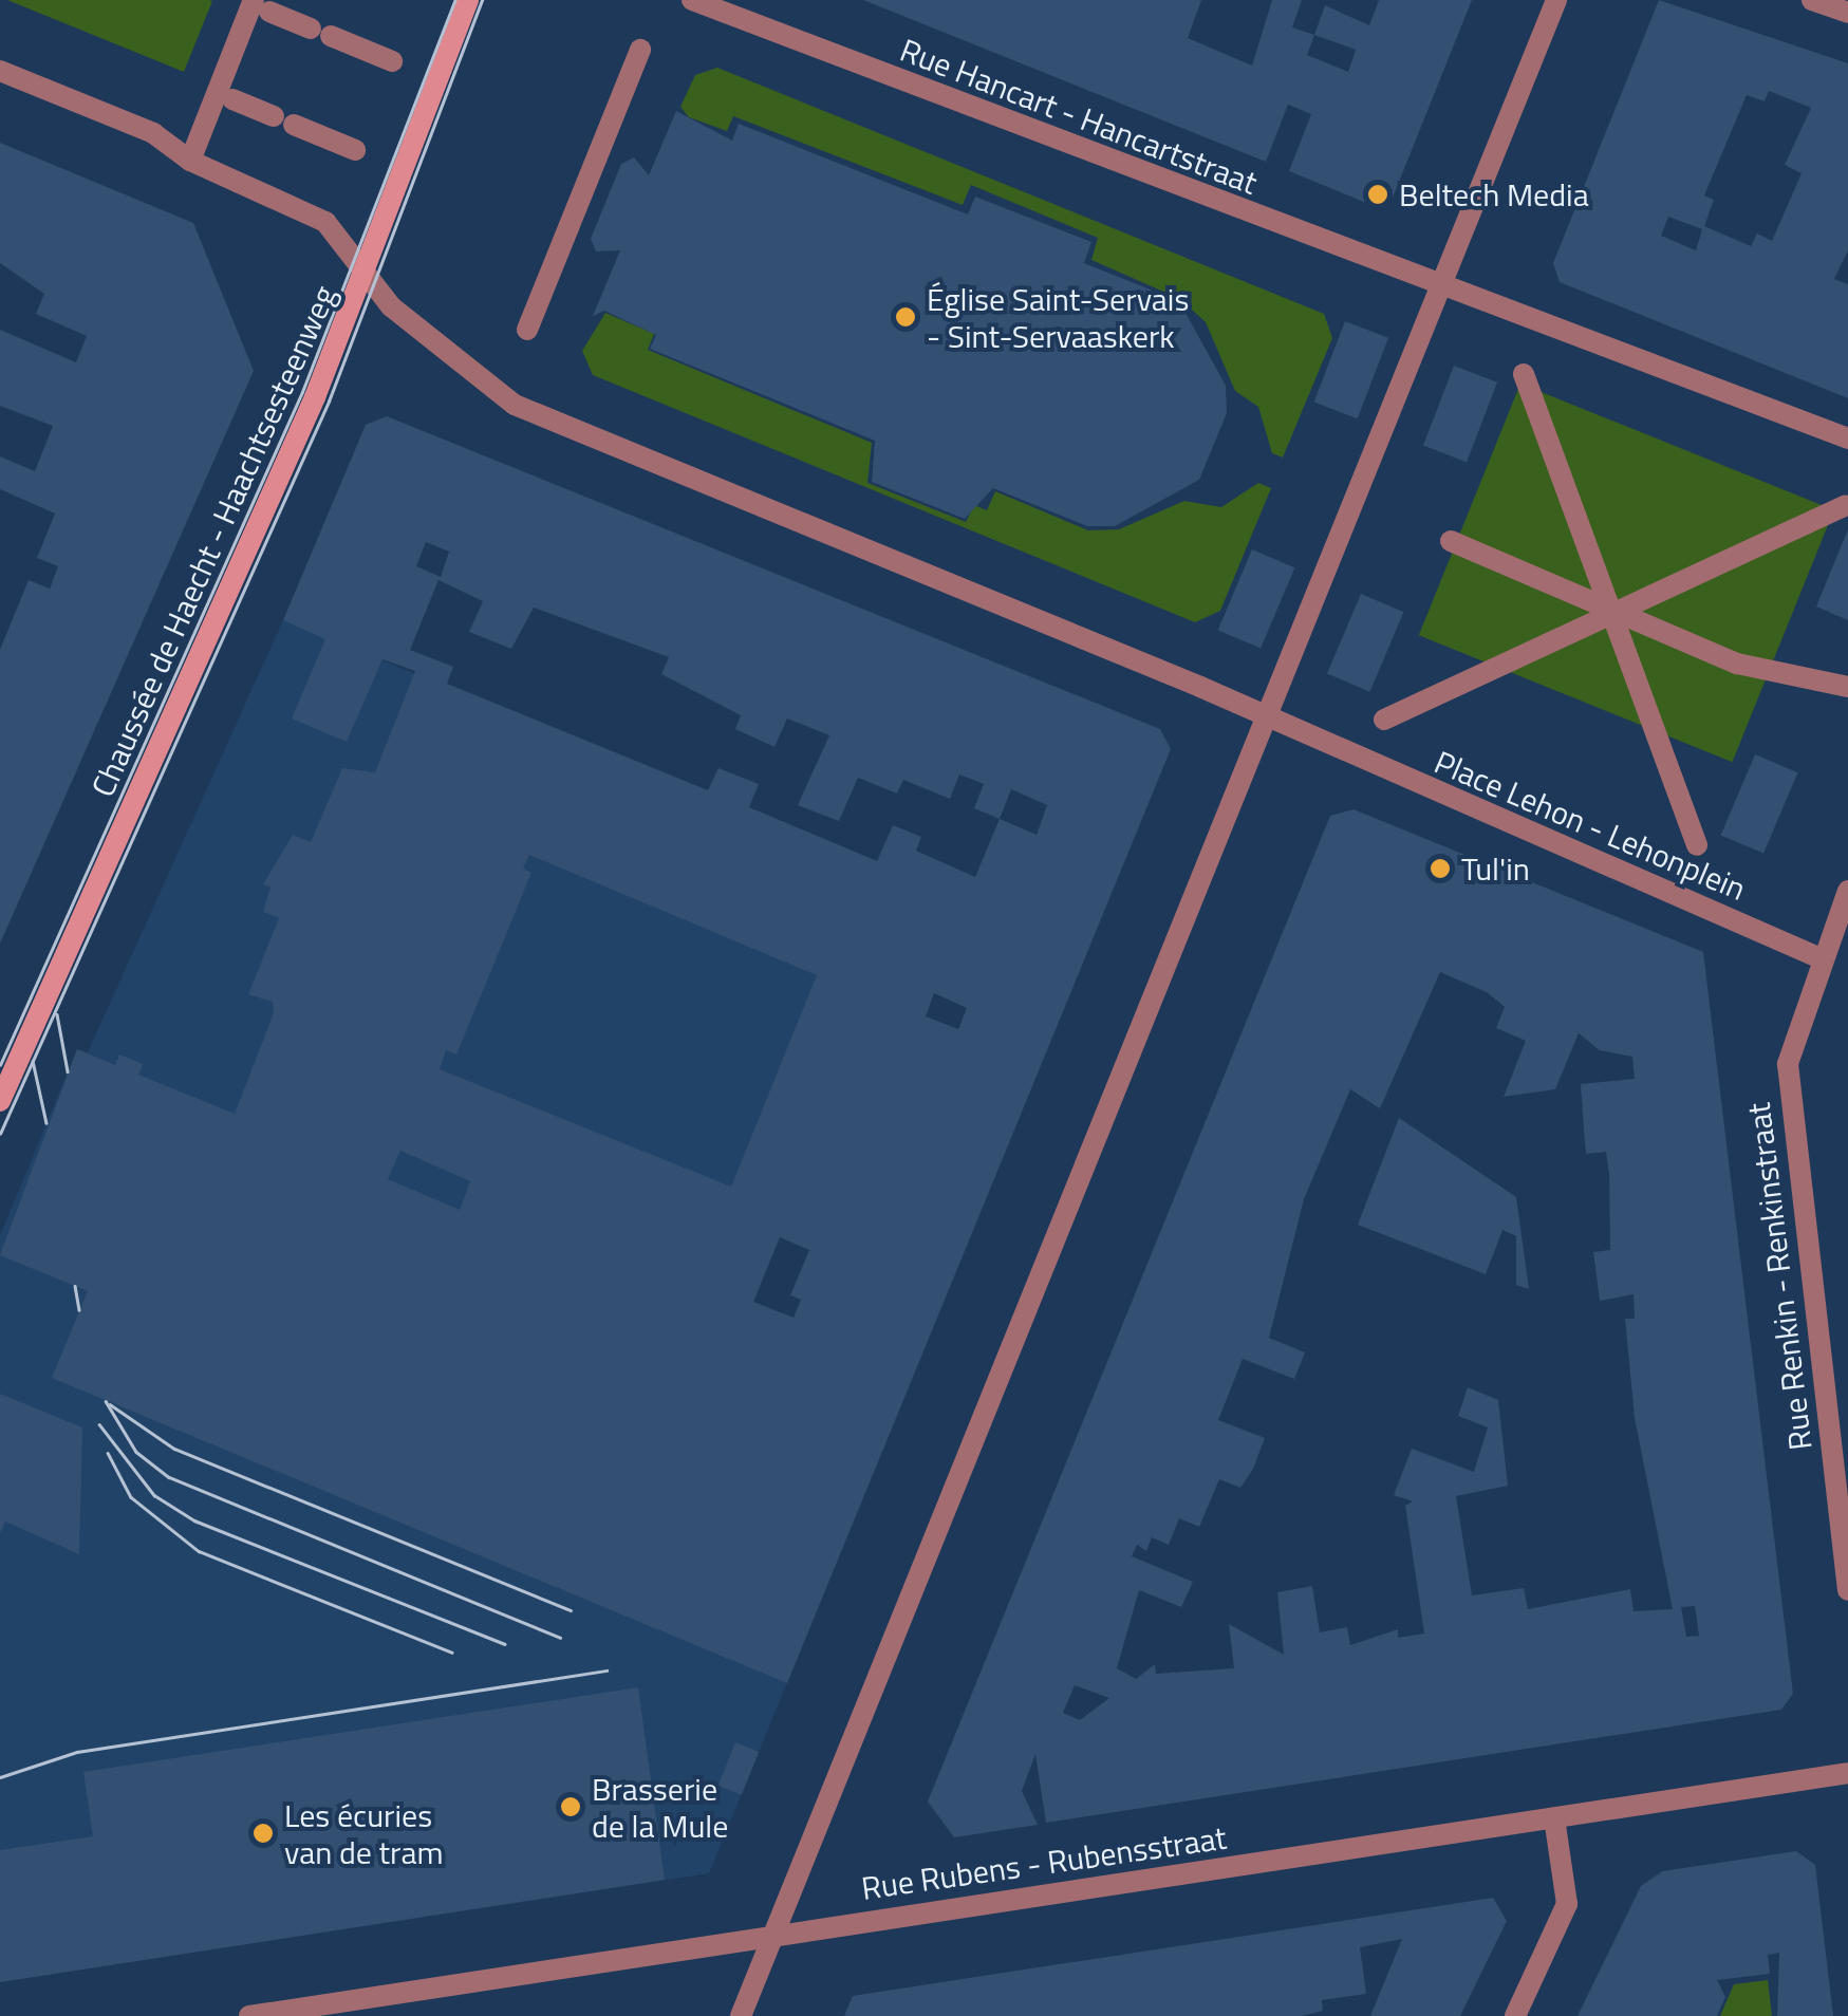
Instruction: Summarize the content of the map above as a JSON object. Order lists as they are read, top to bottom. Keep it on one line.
{"streets":{"street":["Rue Hancart - Hancartstraat","Chaussée de Haecht - Haachtsesteenweg","Place Lehon - Lehonplein","Rue Renkin - Renkinstraat","Rue Rubens - Rubensstraat"]},"crossings":[["Chaussée de Haecht - Haachtsesteenweg","Place Lehon - Lehonplein"],["Place Lehon - Lehonplein","Rue Renkin - Renkinstraat"]],"places":["Beltech Media","Église Saint-Servais - Sint-Servaaskerk","Tul'in","Brasserie de la Mule","Les écuries van de tram"]}
